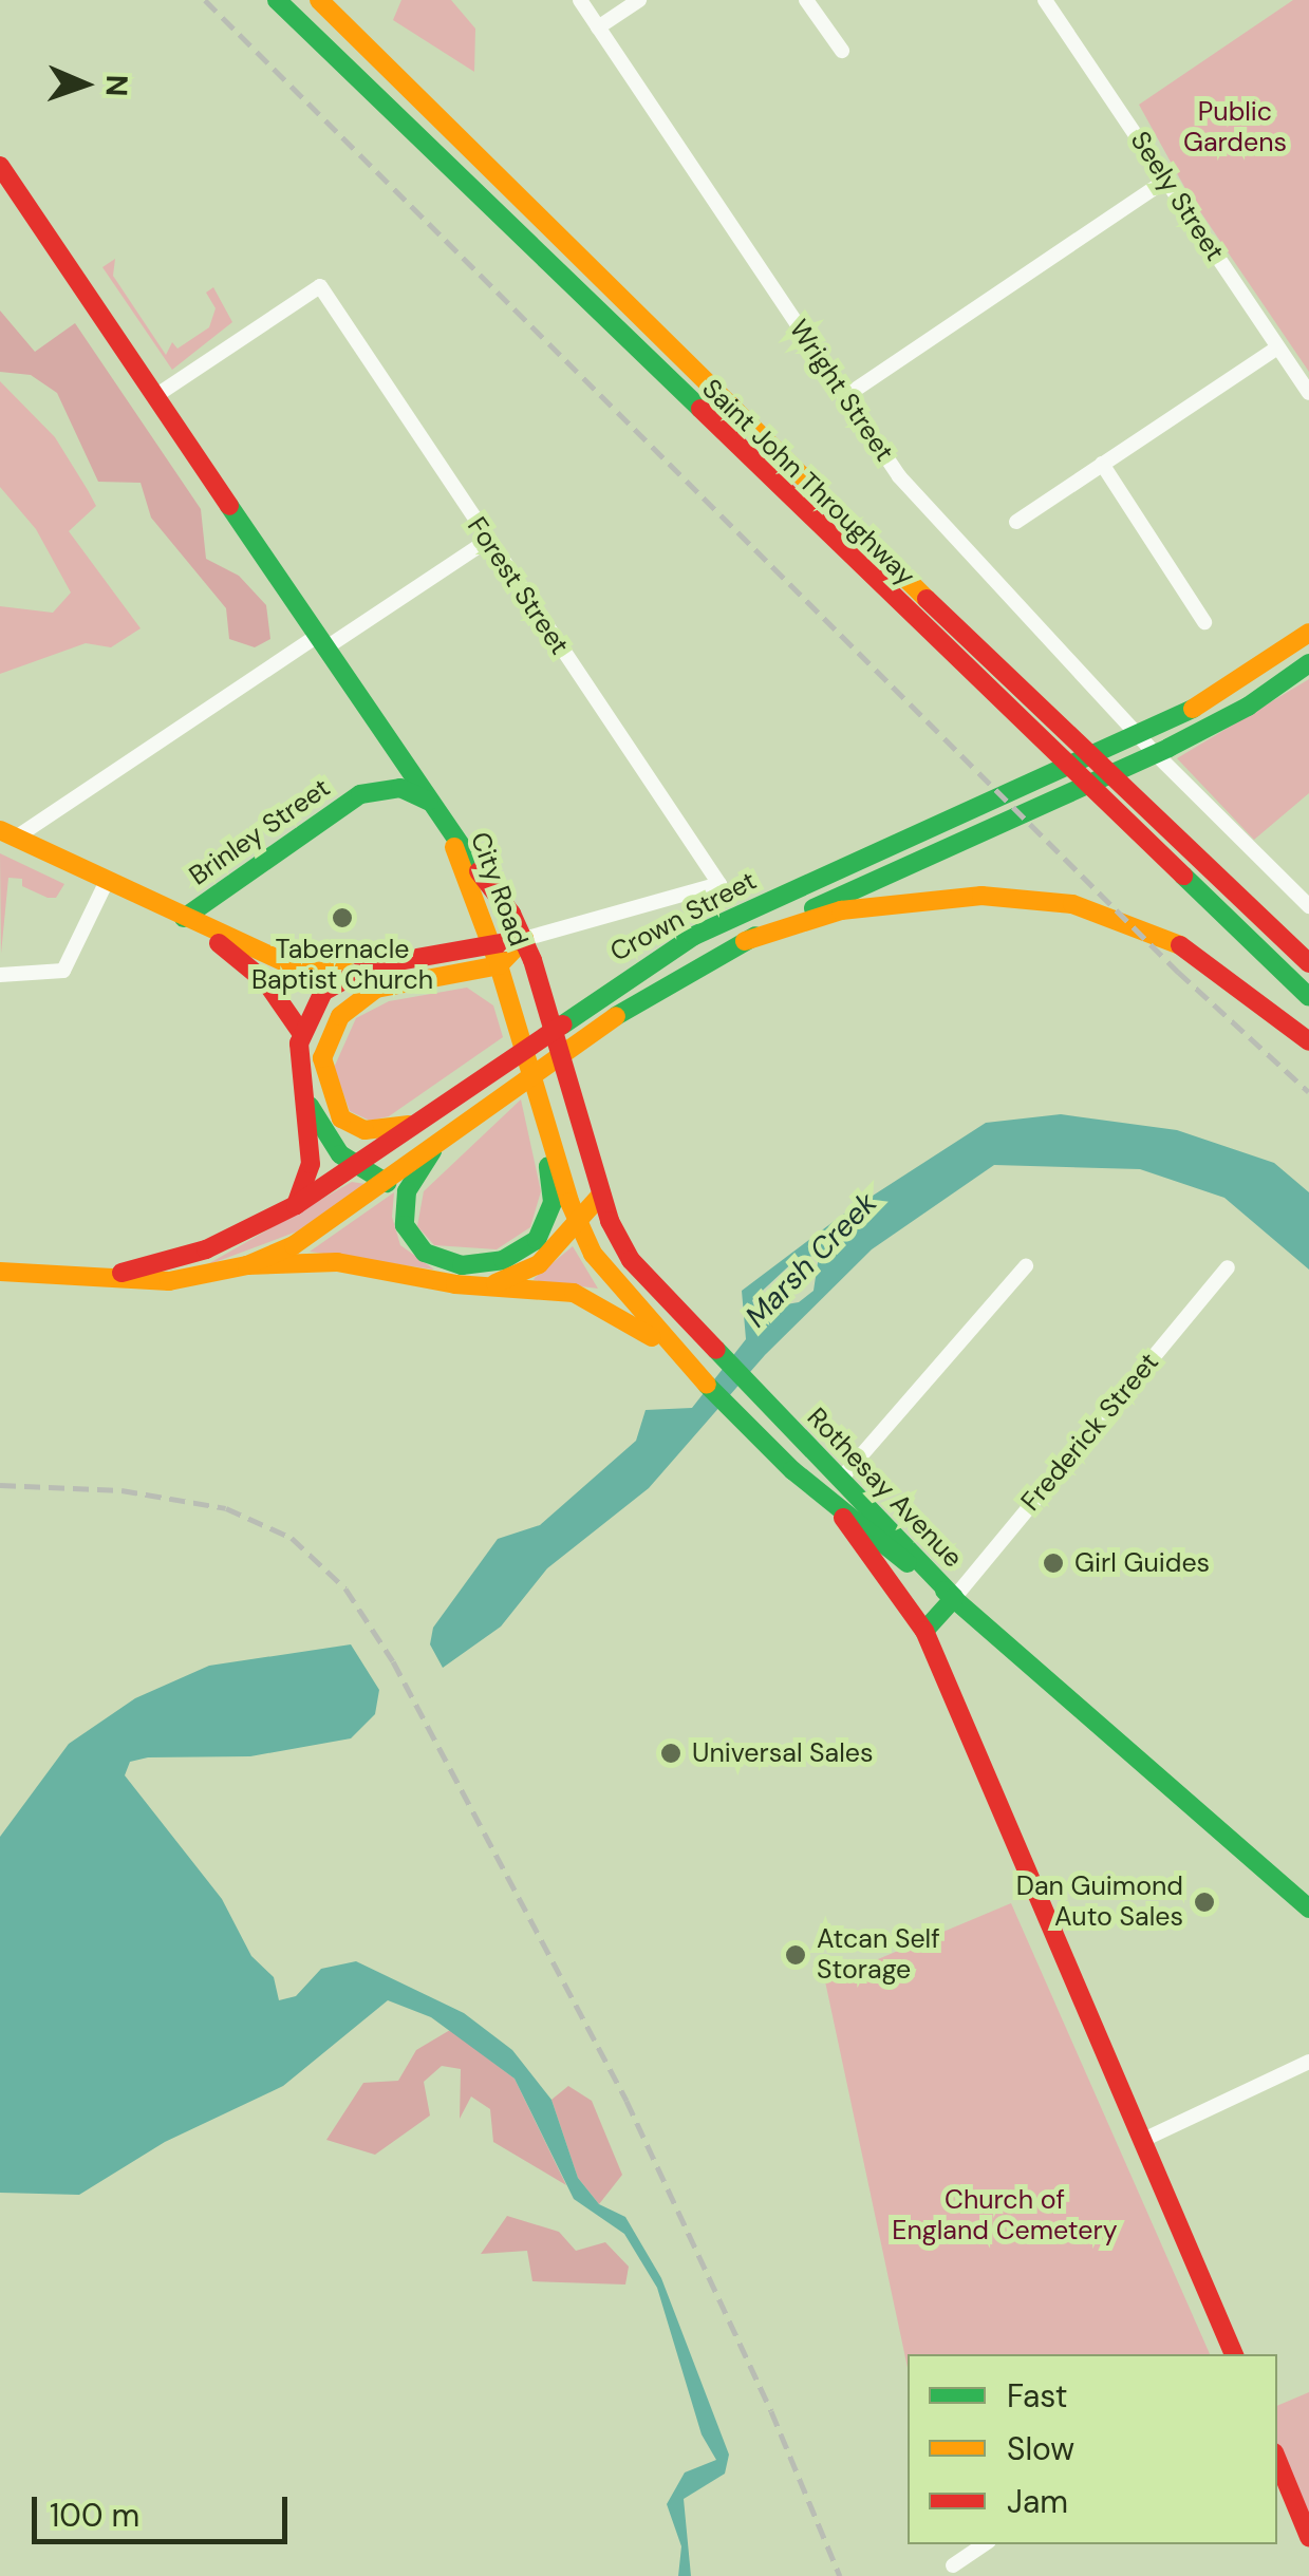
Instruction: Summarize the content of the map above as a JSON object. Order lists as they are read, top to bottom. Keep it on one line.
{"streets":{"main road":["Saint John Throughway","Brinley Street","City Road","Crown Street","Rothesay Avenue"],"street":["Seely Street","Wright Street","Forest Street","Frederick Street"]},"crossings":[["Forest Street","City Road"],["City Road","Rothesay Avenue"],["Frederick Street","Rothesay Avenue"]],"water":["Marsh Creek"],"parks":["Public Gardens","Church of England Cemetery"],"places":["Tabernacle Baptist Church","Girl Guides","Universal Sales","Dan Guimond Auto Sales","Atcan Self Storage"],"legend":["Fast","Slow","Jam"],"scale_bar":"100 m","north":"right"}
